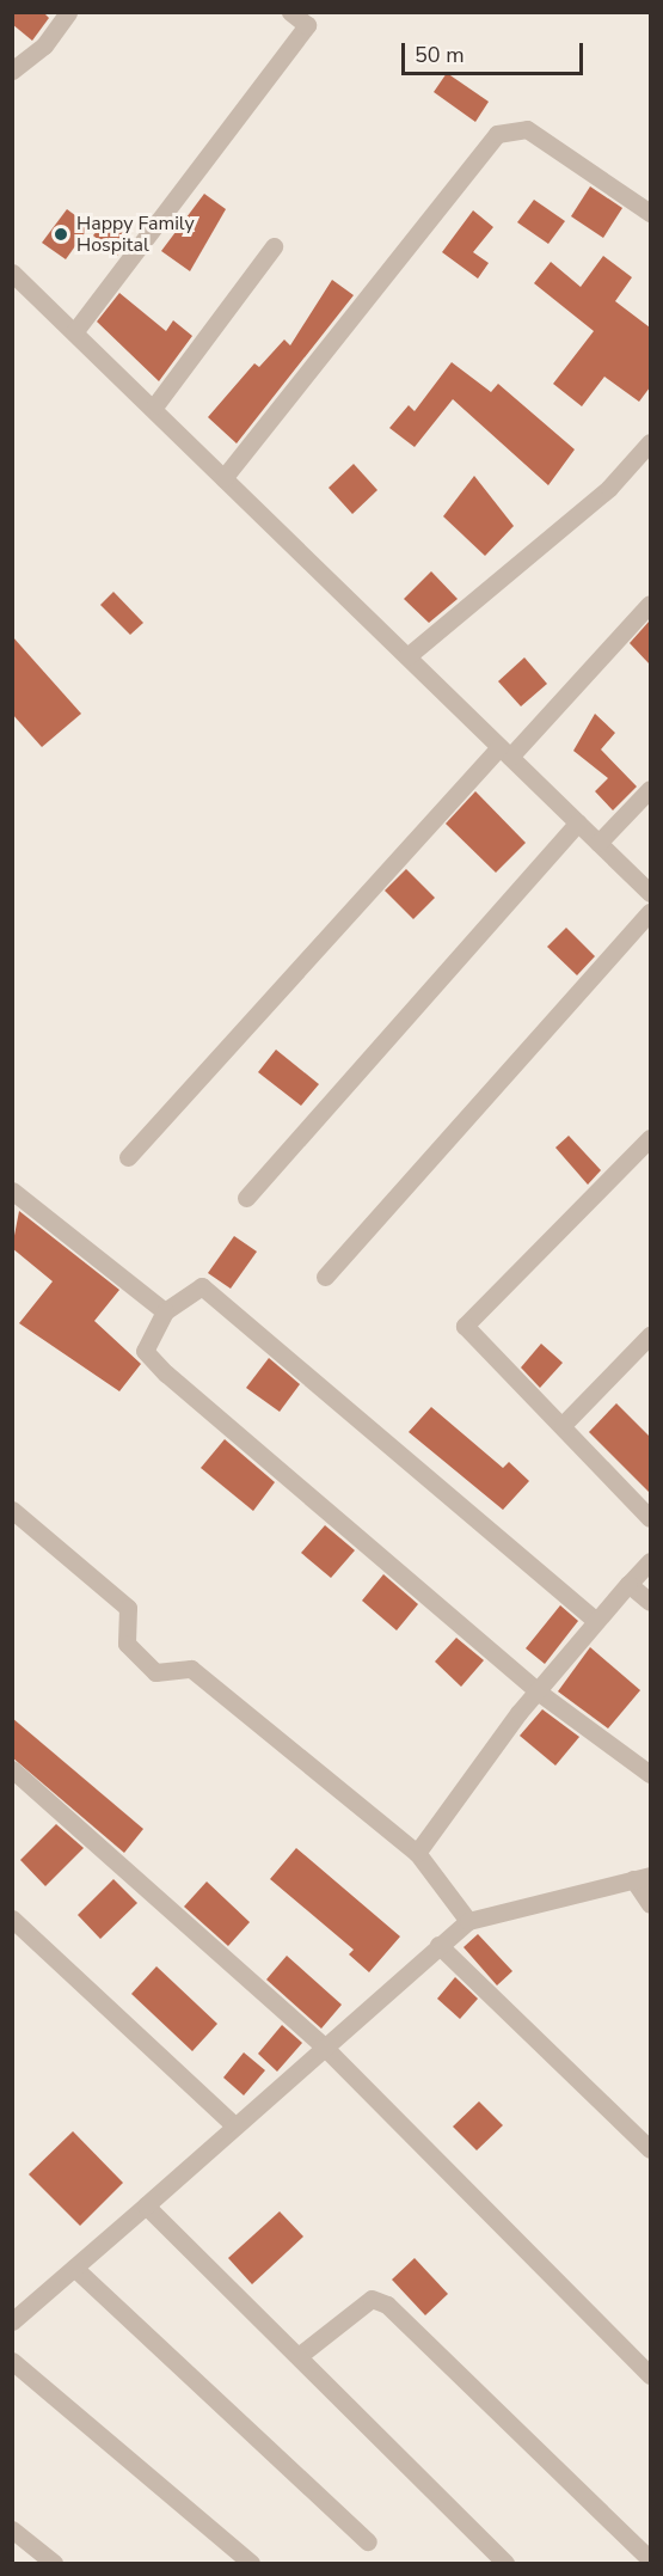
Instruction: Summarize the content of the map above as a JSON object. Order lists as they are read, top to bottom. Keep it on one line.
{"places":["Happy Family Hospital"],"scale_bar":"50 m"}
